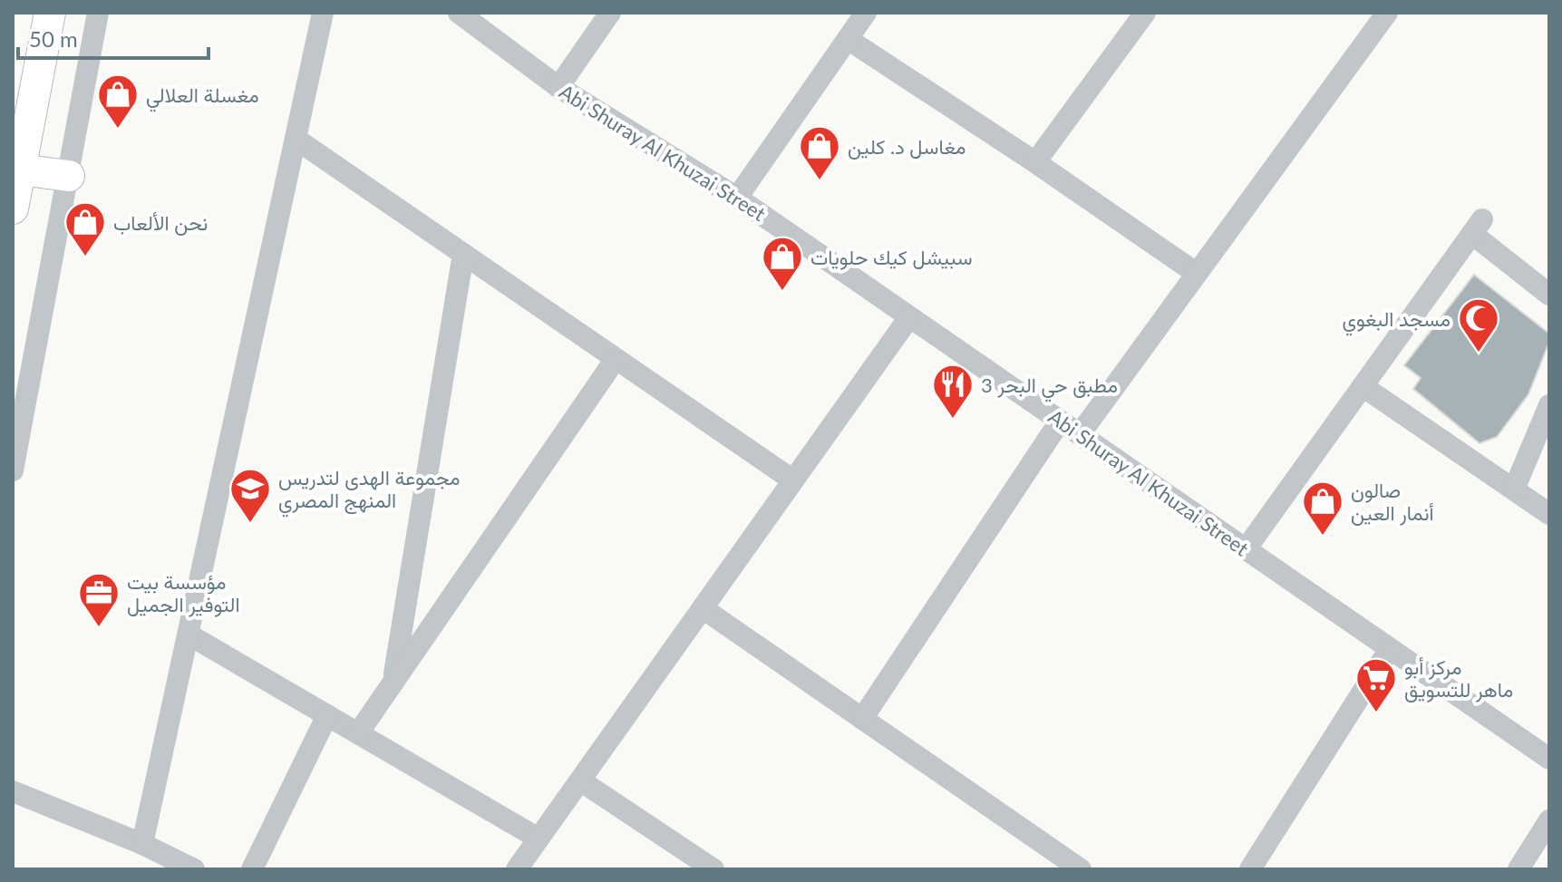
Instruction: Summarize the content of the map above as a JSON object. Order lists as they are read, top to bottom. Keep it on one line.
{"streets":{"street":["Abi Shuray Al Khuzai Street"]},"places":{"shop":["مغسلة العلالي","مغاسل د. كلين","نحن الألعاب","سبيشل كيك حلويات","صالون أنمار العين"],"mosque":["مسجد البغوي"],"restaurant":["مطبق حي البحر 3"],"school or university":["مجموعة الهدى لتدريس المنهج المصري"],"office":["مؤسسة بيت التوفير الجميل"],"supermarket":["مركز أبو ماهر للتسويق"]},"scale_bar":"50 m"}
